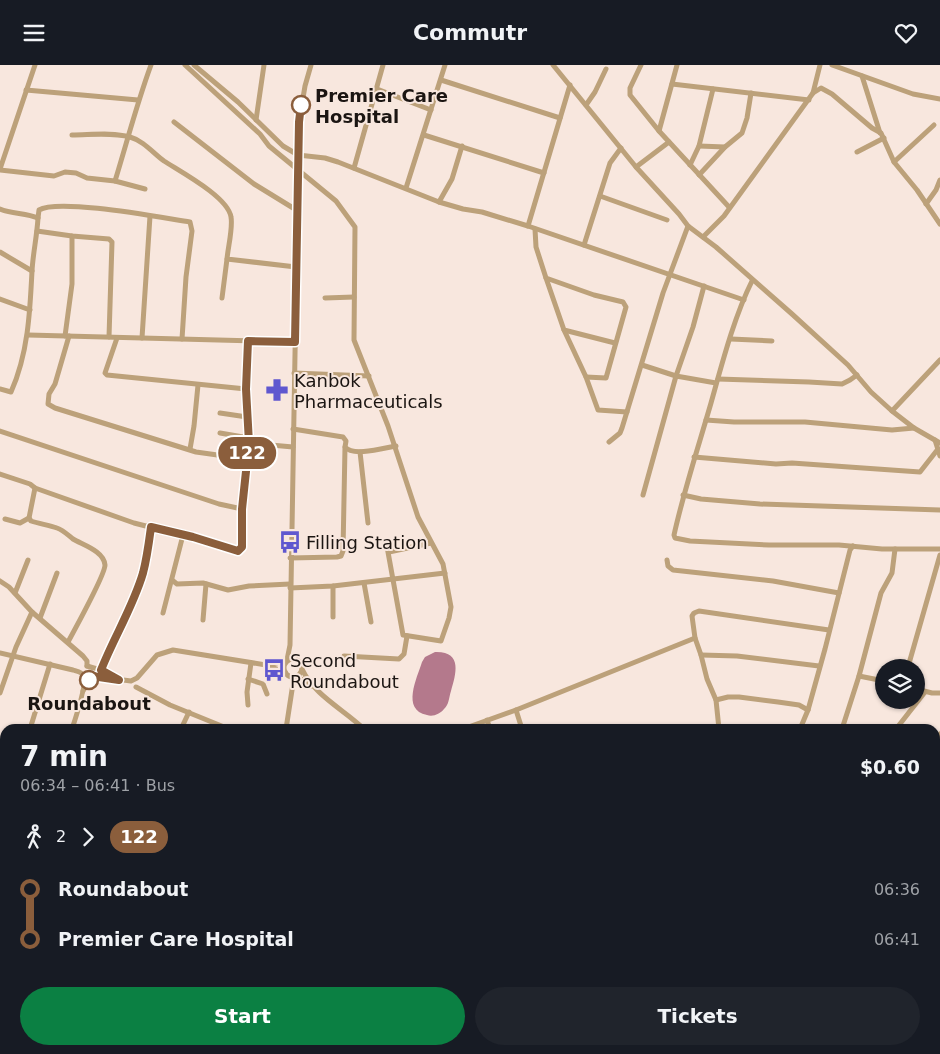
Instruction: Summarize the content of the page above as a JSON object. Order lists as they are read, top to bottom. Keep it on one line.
{"places":{"other":["Premier Care Hospital","Roundabout"],"pharmacy":["Kanbok Pharmaceuticals"],"bus stop":["Filling Station","Second Roundabout"]},"lines":["bus line 122"],"page":{"header":"Commutr","on_map":"122","heading":["7 min","06:34 – 06:41 · Bus","$0.60"],"legs":["2","122"],"list":[{"name":"Roundabout","value":"06:36"},{"name":"Premier Care Hospital","value":"06:41"}],"buttons":["Start","Tickets"]}}
